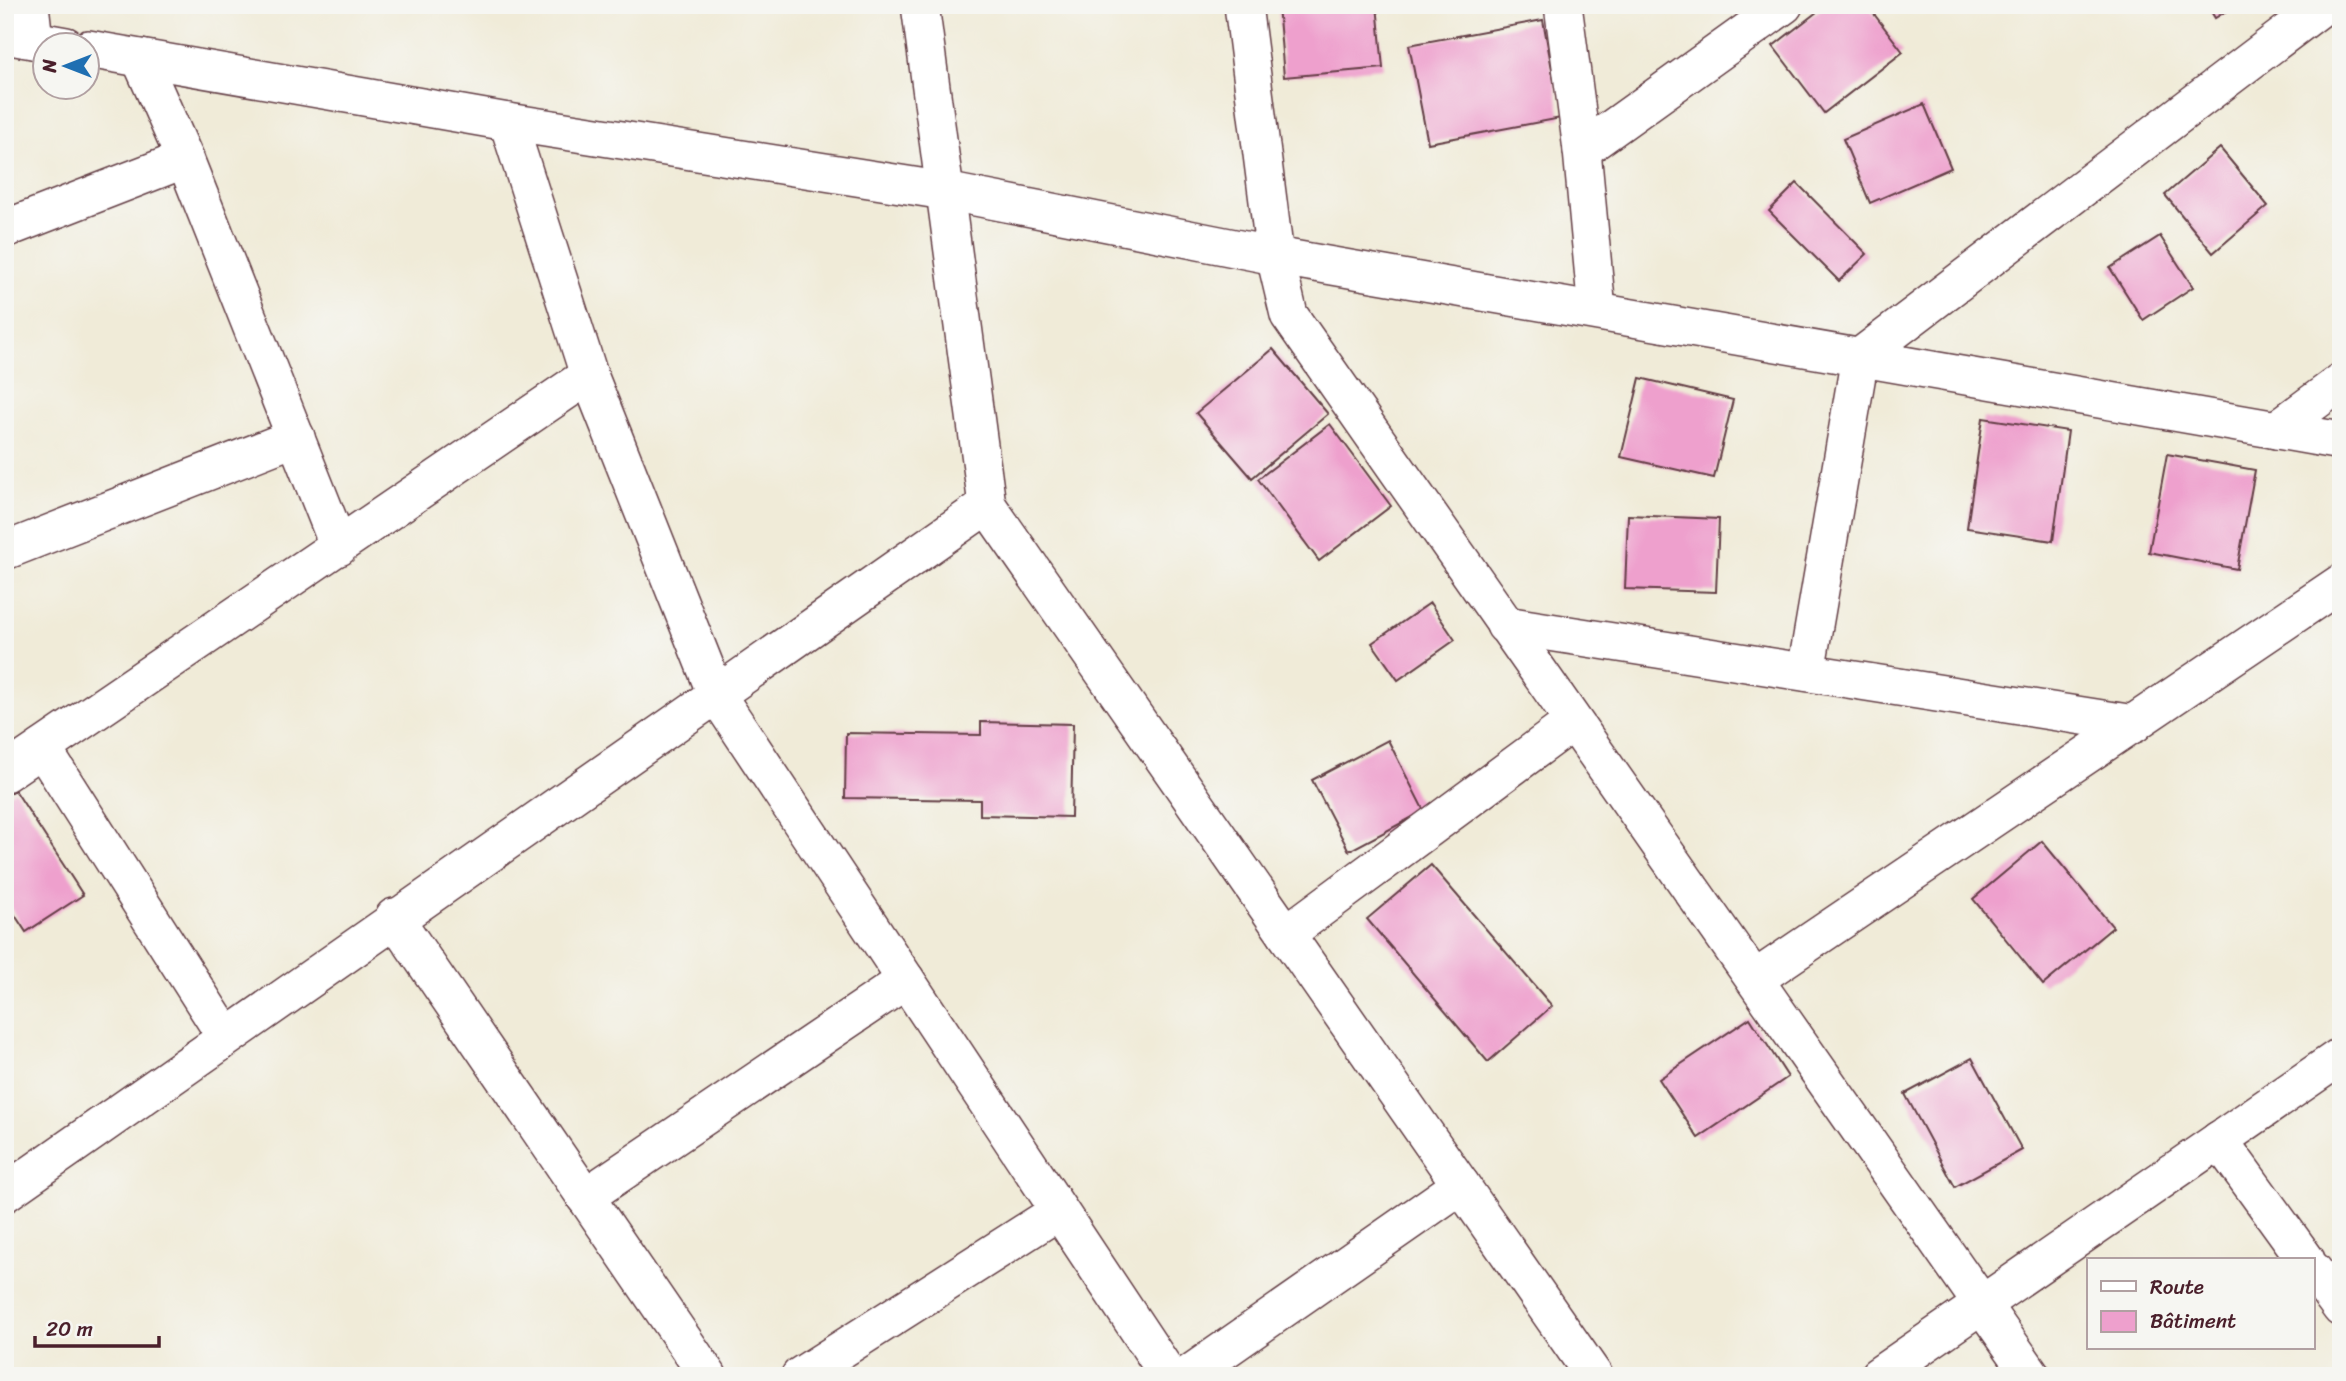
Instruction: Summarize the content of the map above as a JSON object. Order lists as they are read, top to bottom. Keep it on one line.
{"legend":["Route","Bâtiment"],"scale_bar":"20 m","north":"left"}
